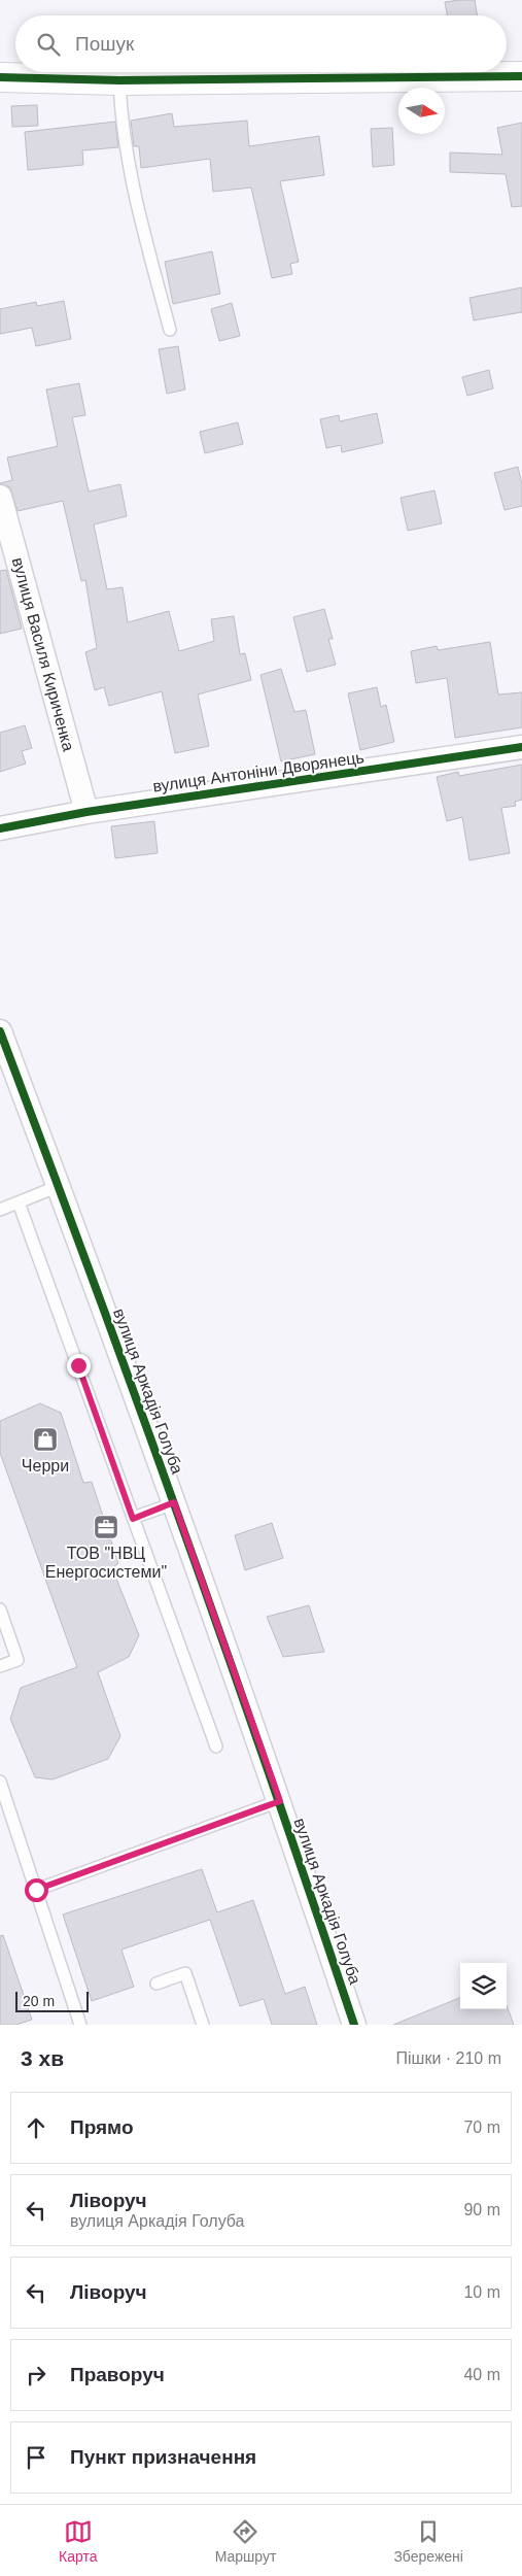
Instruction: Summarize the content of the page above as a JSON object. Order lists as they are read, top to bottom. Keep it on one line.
{"streets":{"street":["вулиця Василя Кириченка","вулиця Антоніни Дворянець","вулиця Аркадія Голуба"]},"crossings":[["вулиця Василя Кириченка","вулиця Антоніни Дворянець"]],"places":{"shop":["Черри"],"office":["ТОВ \"НВЦ Енергосистеми\""]},"scale_bar":"20 m","north":"right","page":{"search":"Пошук","scale":"20 m","heading":["3 хв","Пішки · 210 m"],"list":[["Прямо","70 m"],["Ліворуч","вулиця Аркадія Голуба","90 m"],["Ліворуч","10 m"],["Праворуч","40 m"],"Пункт призначення"],"nav":["Карта","Маршрут","Збережені"]}}
